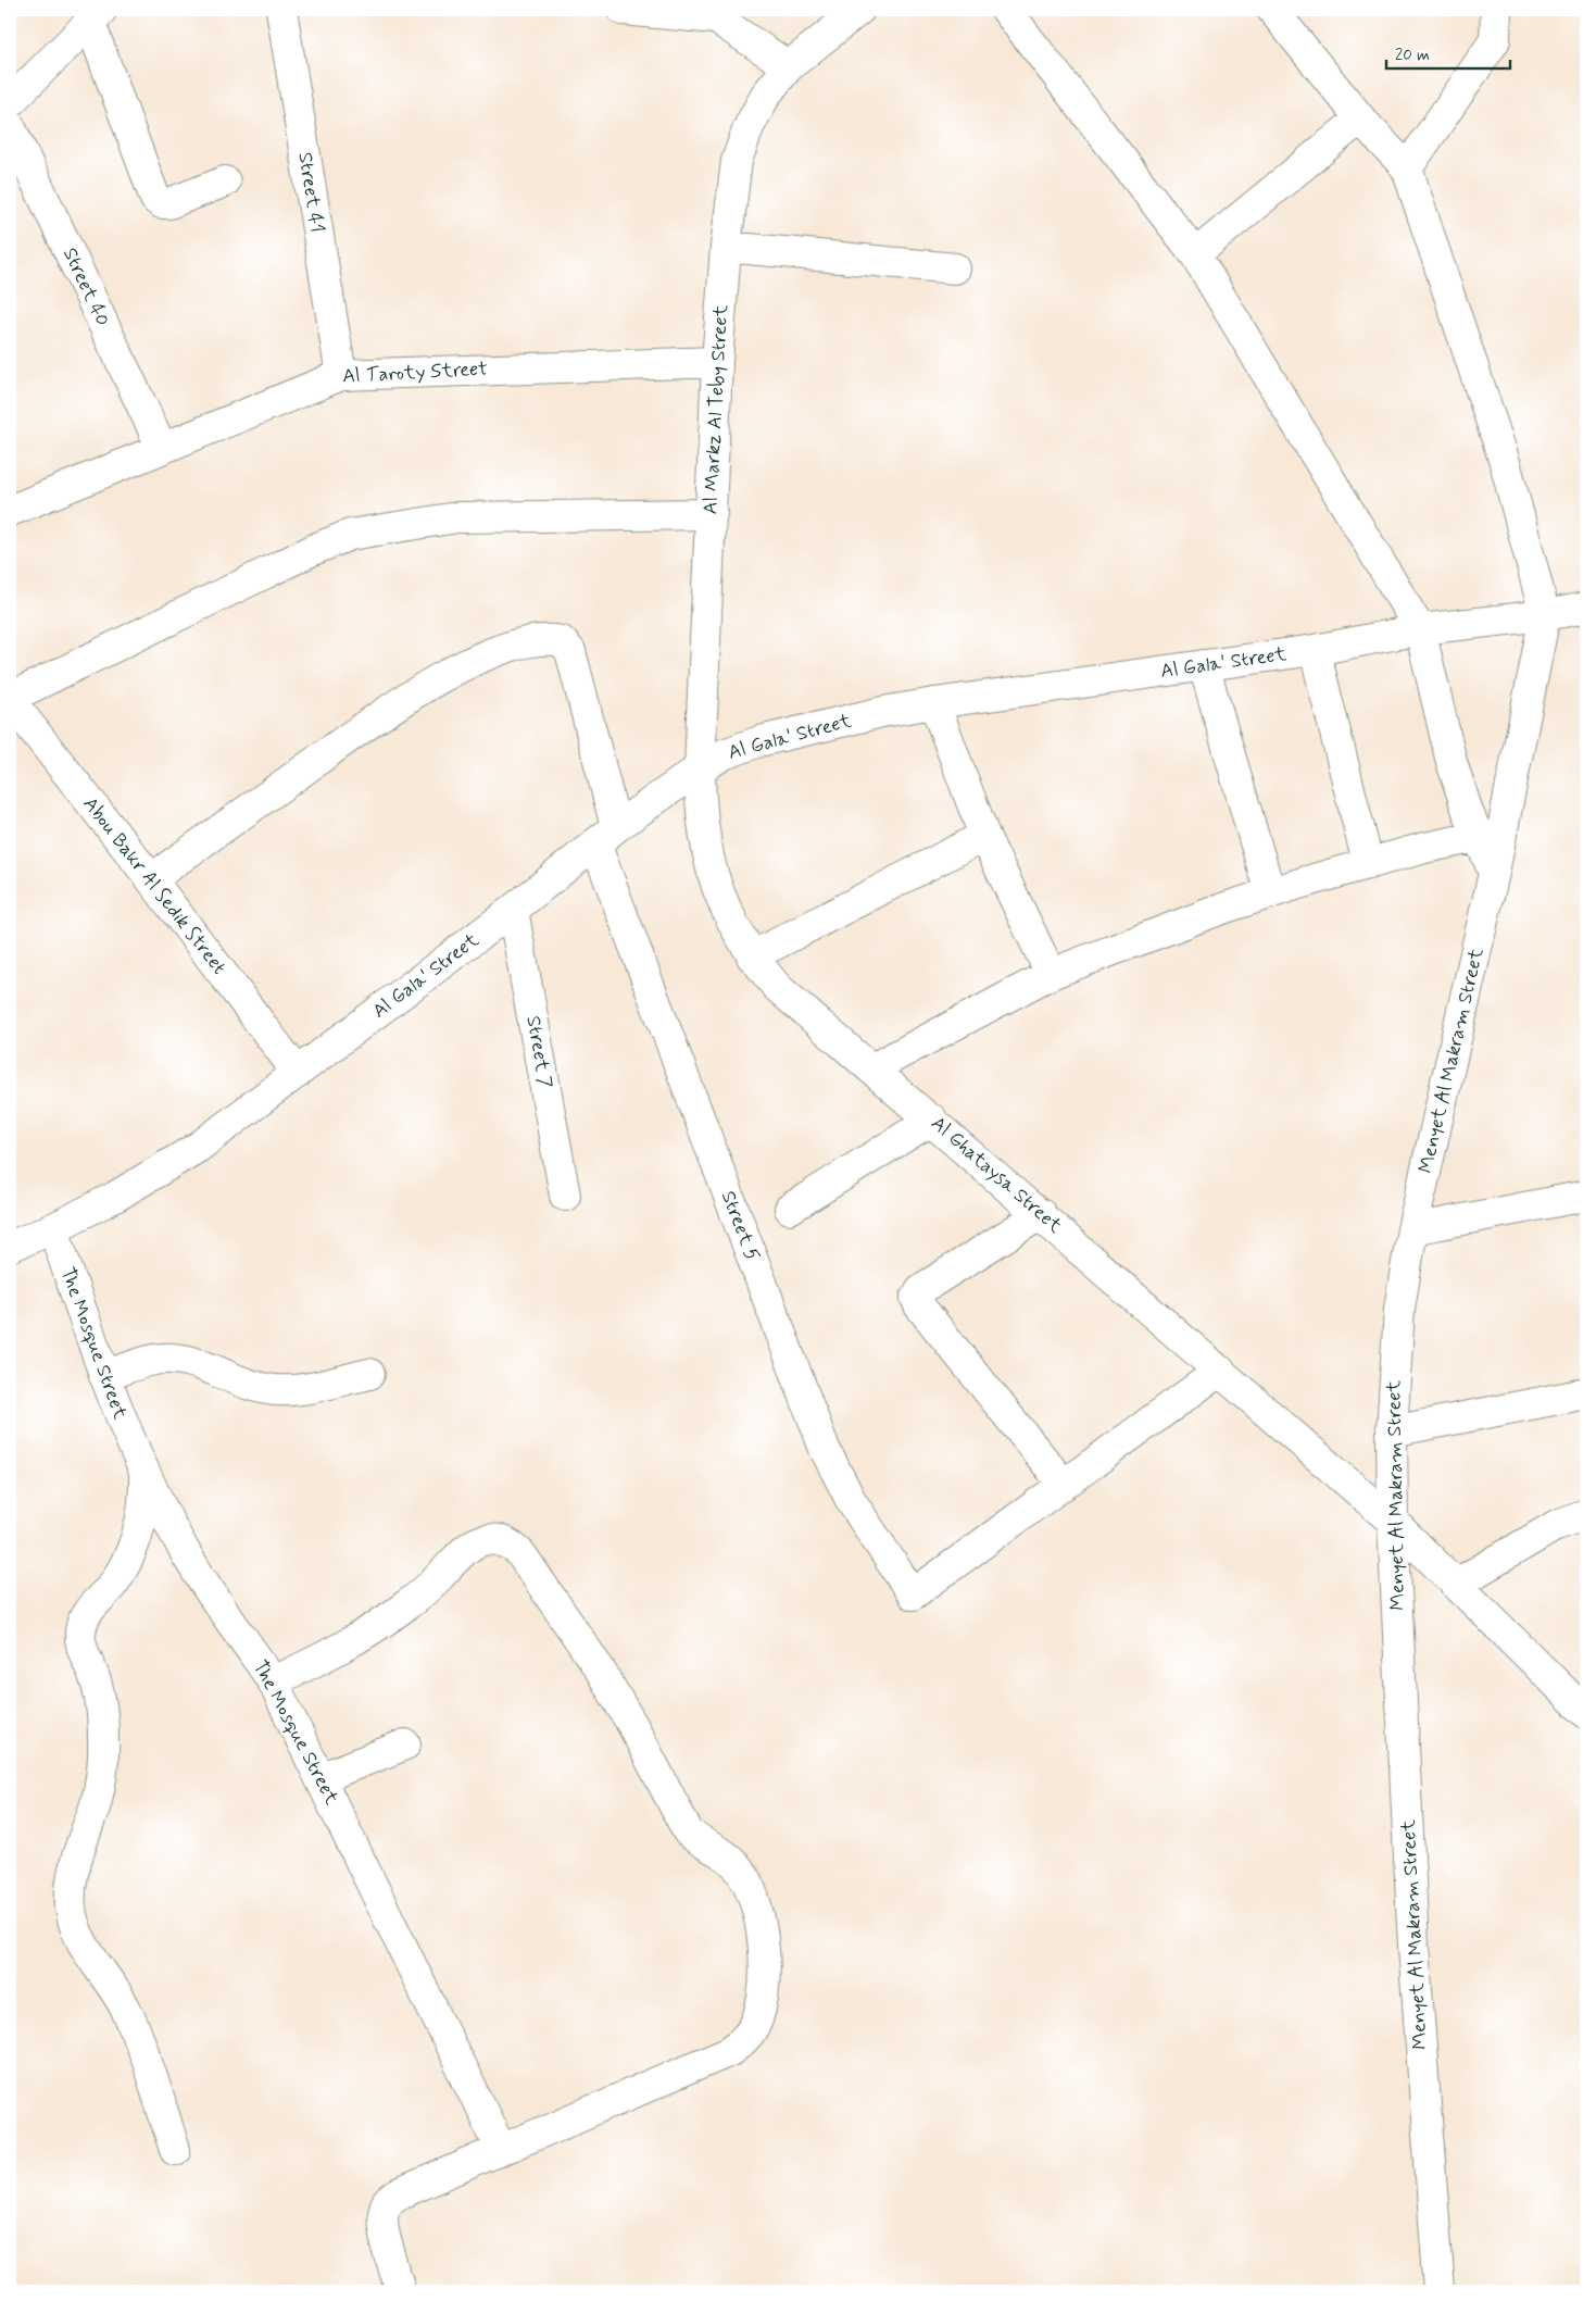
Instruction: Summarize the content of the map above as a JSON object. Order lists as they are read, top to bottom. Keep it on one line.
{"streets":{"street":["Street 41","Street 40","Al Taroty Street","Al Markz Al Teby Street","Al Gala' Street","Abou Bakr Al Sedik Street","Street 7","Menyet Al Makram Street","Al Ghataysa Street","Street 5","The Mosque Street"]},"crossings":[["Street 41","Al Taroty Street"],["Street 40","Al Taroty Street"],["Al Taroty Street","Al Markz Al Teby Street"],["Al Markz Al Teby Street","Al Gala' Street"],["Al Markz Al Teby Street","Al Ghataysa Street"],["Al Gala' Street","Abou Bakr Al Sedik Street"],["Al Gala' Street","Street 7"],["Al Gala' Street","Menyet Al Makram Street"],["Al Gala' Street","Al Ghataysa Street"],["Al Gala' Street","Street 5"],["Al Gala' Street","The Mosque Street"],["Abou Bakr Al Sedik Street","Street 5"],["Menyet Al Makram Street","Al Ghataysa Street"]],"scale_bar":"20 m"}
